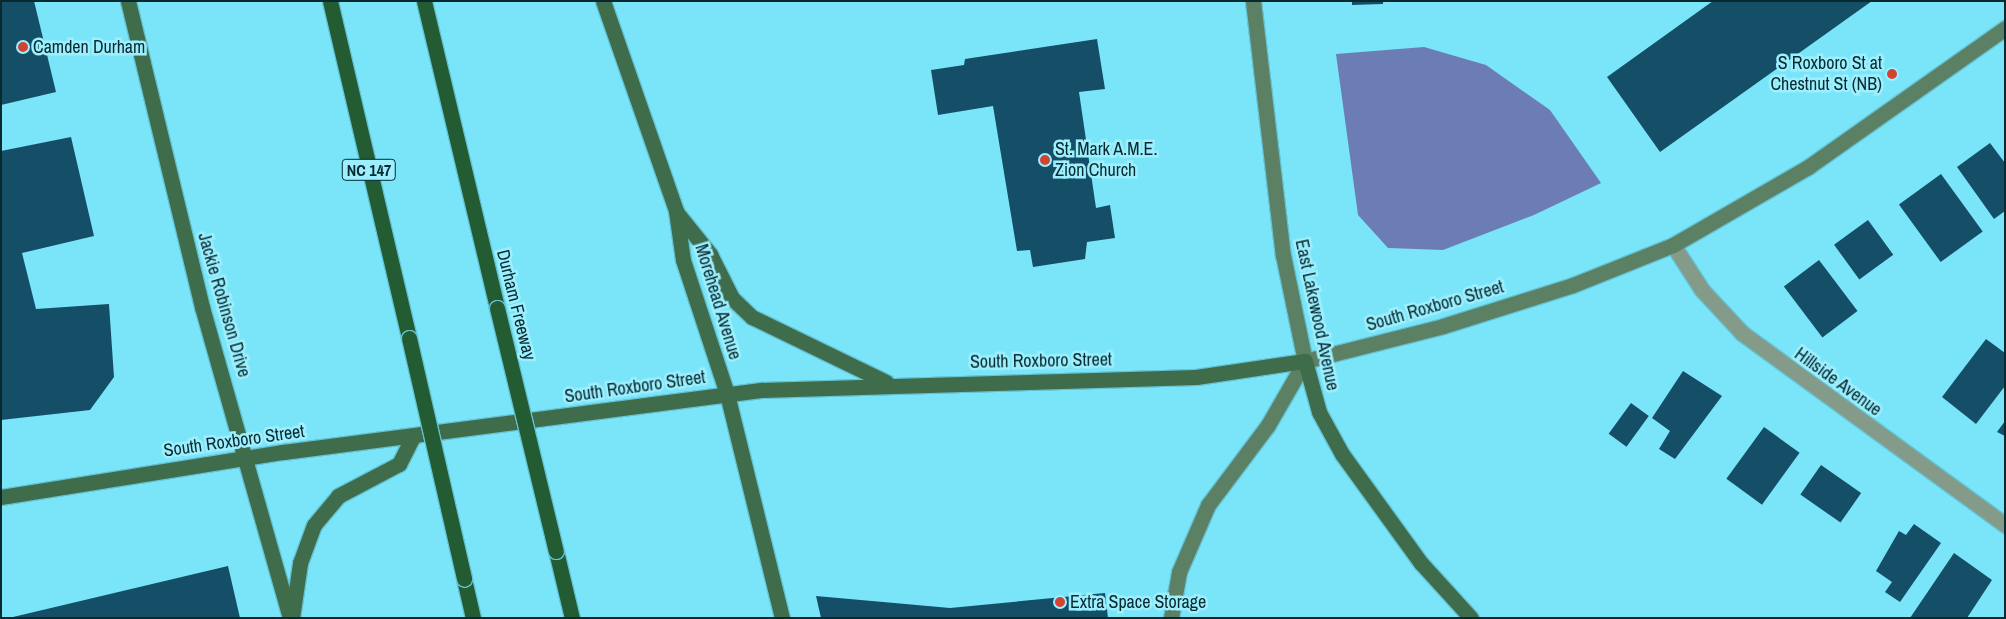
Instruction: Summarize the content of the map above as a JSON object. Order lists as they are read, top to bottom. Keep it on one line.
{"streets":{"highway":["NC 147","Durham Freeway"],"main road":["Morehead Avenue","Jackie Robinson Drive","South Roxboro Street","East Lakewood Avenue"],"street":["Hillside Avenue"]},"crossings":[["Morehead Avenue","South Roxboro Street"],["Jackie Robinson Drive","South Roxboro Street"],["South Roxboro Street","East Lakewood Avenue"],["South Roxboro Street","Hillside Avenue"]],"places":["Camden Durham","S Roxboro St at Chestnut St (NB)","St. Mark A.M.E. Zion Church","Extra Space Storage"]}
